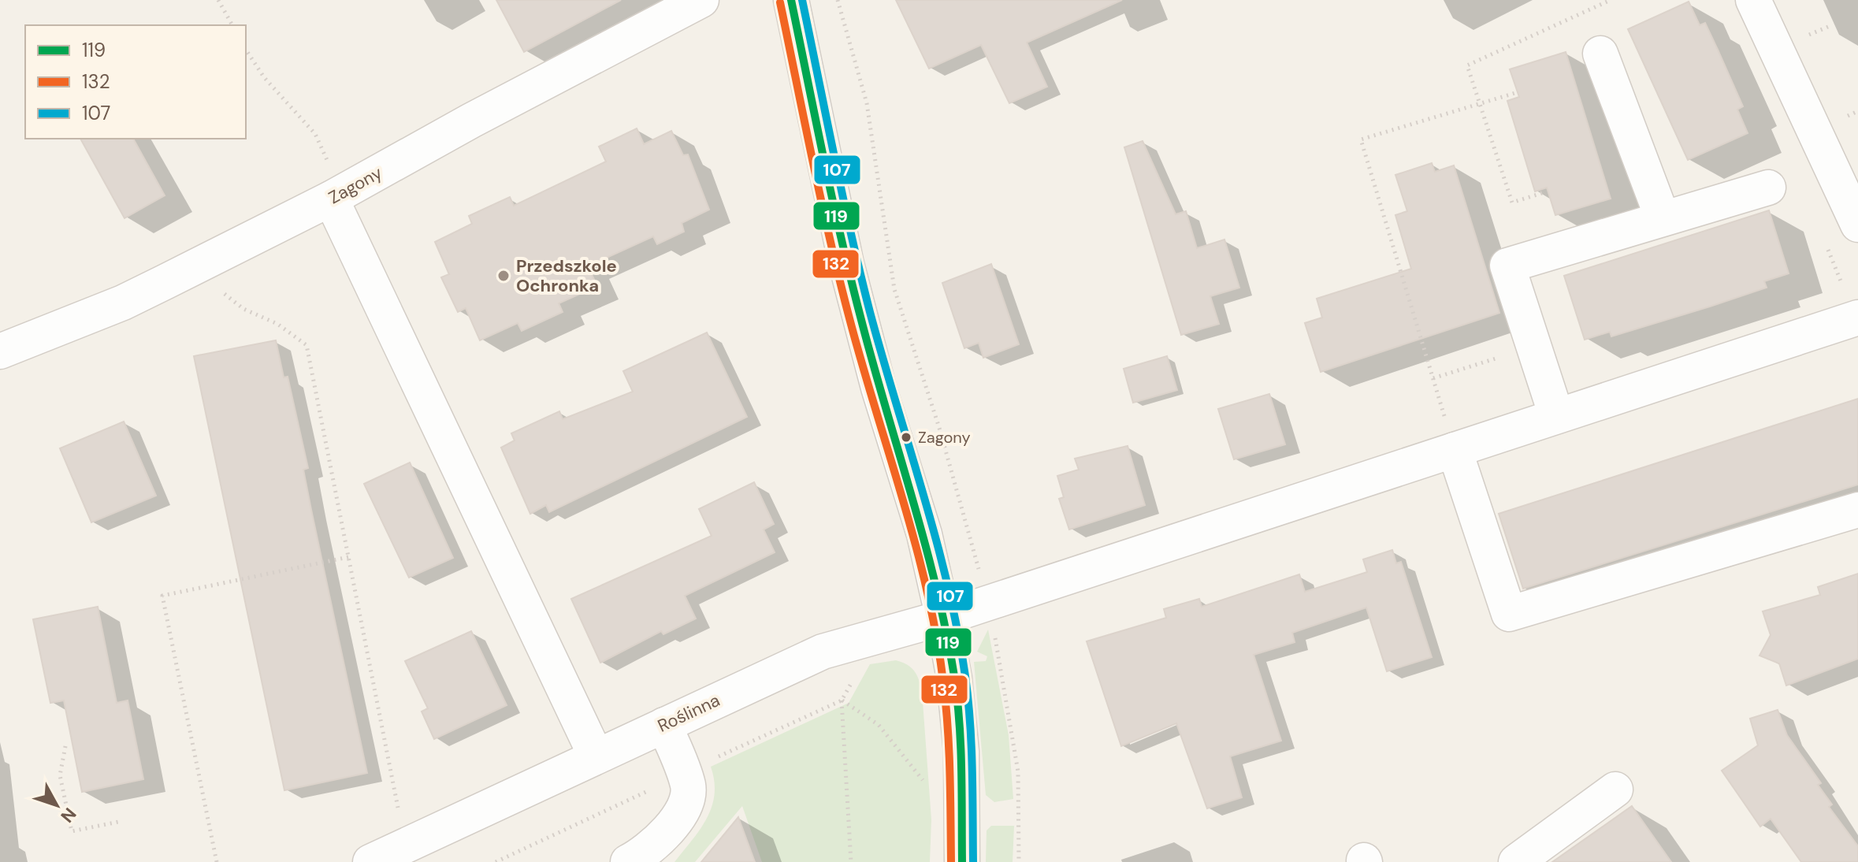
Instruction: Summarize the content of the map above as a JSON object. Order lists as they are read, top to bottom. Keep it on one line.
{"streets":{"street":["Zagony","Roślinna"]},"places":["Przedszkole Ochronka","Zagony"],"lines":["transit line 119","transit line 107","transit line 132"],"legend":["119","132","107"],"north":"bottom right"}
